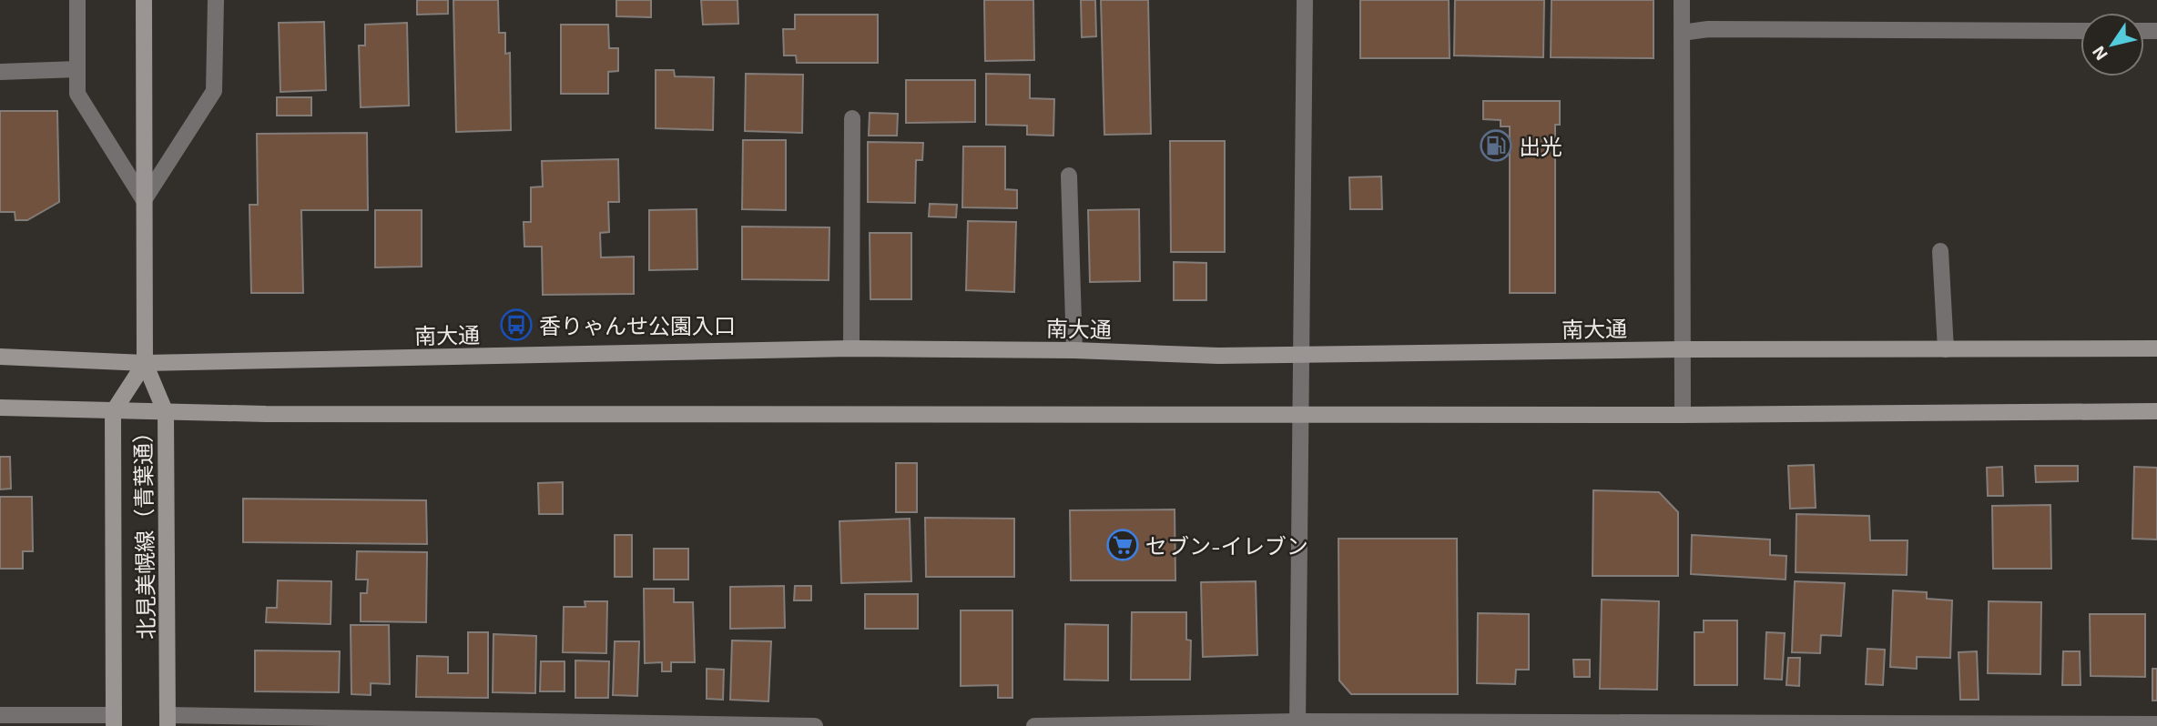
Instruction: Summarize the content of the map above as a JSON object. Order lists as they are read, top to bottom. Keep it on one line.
{"streets":{"street":["南大通","北見美幌線（青葉通）"]},"crossings":[["南大通","北見美幌線（青葉通）"]],"places":{"fuel station":["出光"],"bus stop":["香りゃんせ公園入口"],"supermarket":["セブン-イレブン"]},"north":"bottom left"}
